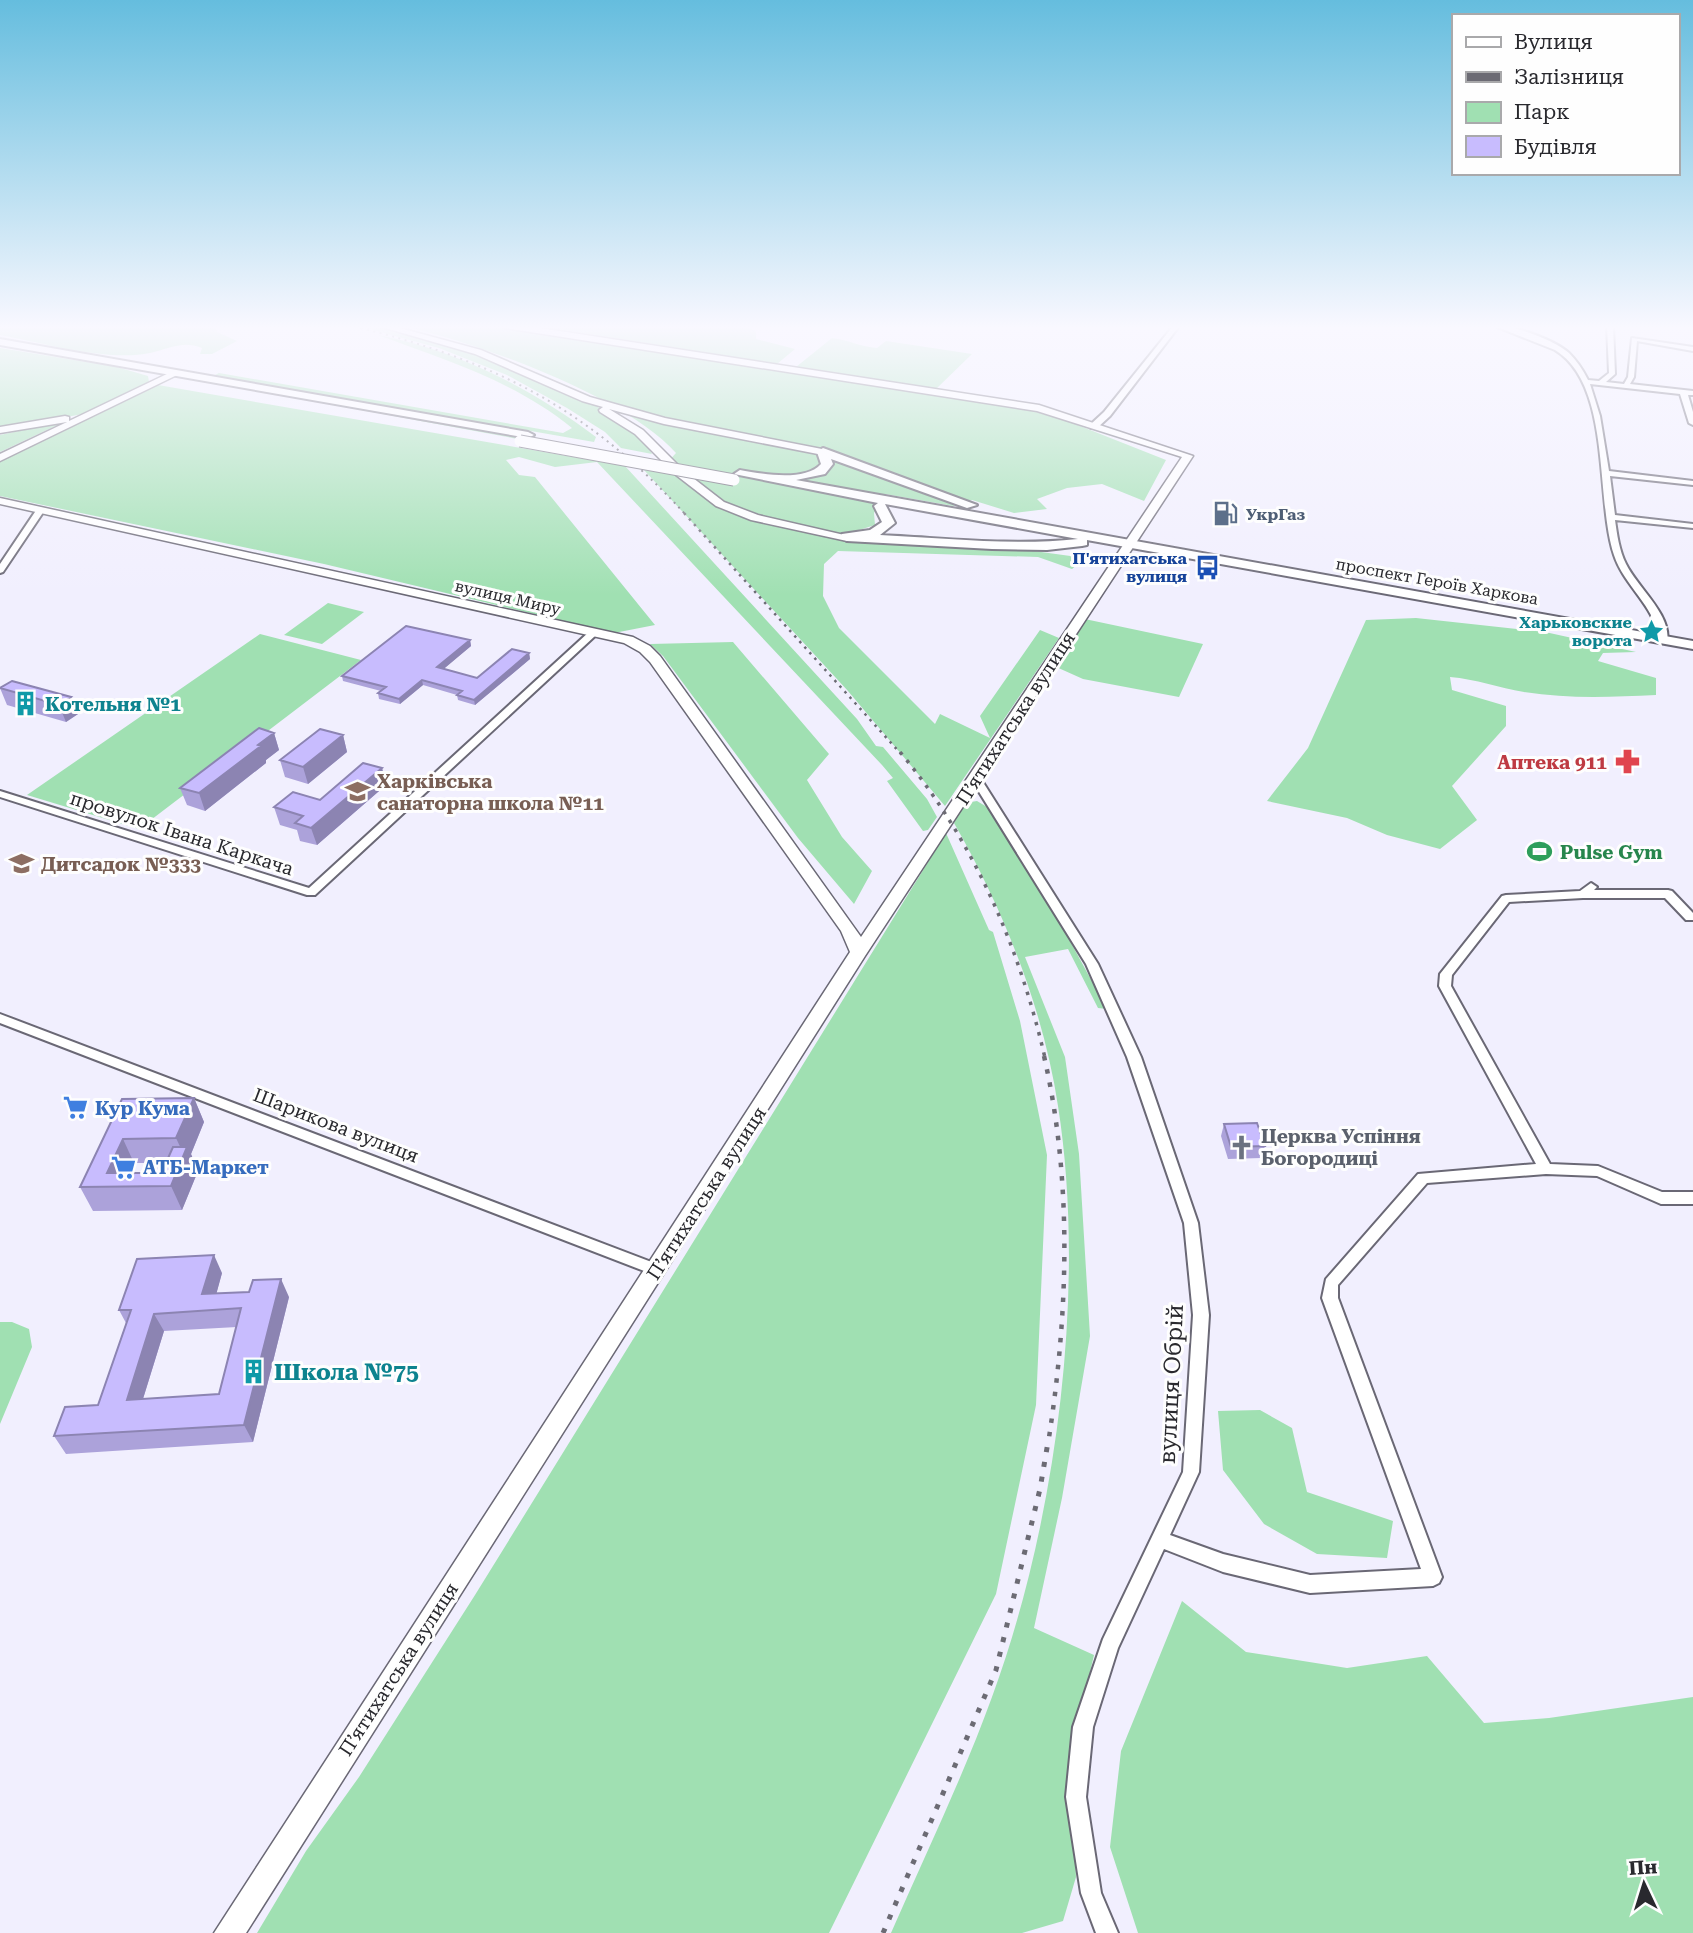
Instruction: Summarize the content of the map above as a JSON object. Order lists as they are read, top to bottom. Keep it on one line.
{"streets":{"main road":["проспект Героїв Харкова"],"street":["вулиця Миру","П’ятихатська вулиця","провулок Івана Каркача","Шарикова вулиця","вулиця Обрій"]},"crossings":[["проспект Героїв Харкова","П’ятихатська вулиця"],["вулиця Миру","П’ятихатська вулиця"],["вулиця Миру","провулок Івана Каркача"],["П’ятихатська вулиця","Шарикова вулиця"],["П’ятихатська вулиця","вулиця Обрій"]],"places":{"fuel station":["УкрГаз"],"bus stop":["П'ятихатська вулиця"],"place":["Харьковские ворота"],"building":["Котельня №1","Школа №75"],"pharmacy":["Аптека 911"],"school or university":["Харківська санаторна школа №11","Дитсадок №333"],"sports":["Pulse Gym"],"supermarket":["Кур Кума","АТБ-Маркет"],"church":["Церква Успіння Богородиці"]},"legend":["Вулиця","Залізниця","Парк","Будівля"],"north":"top"}
